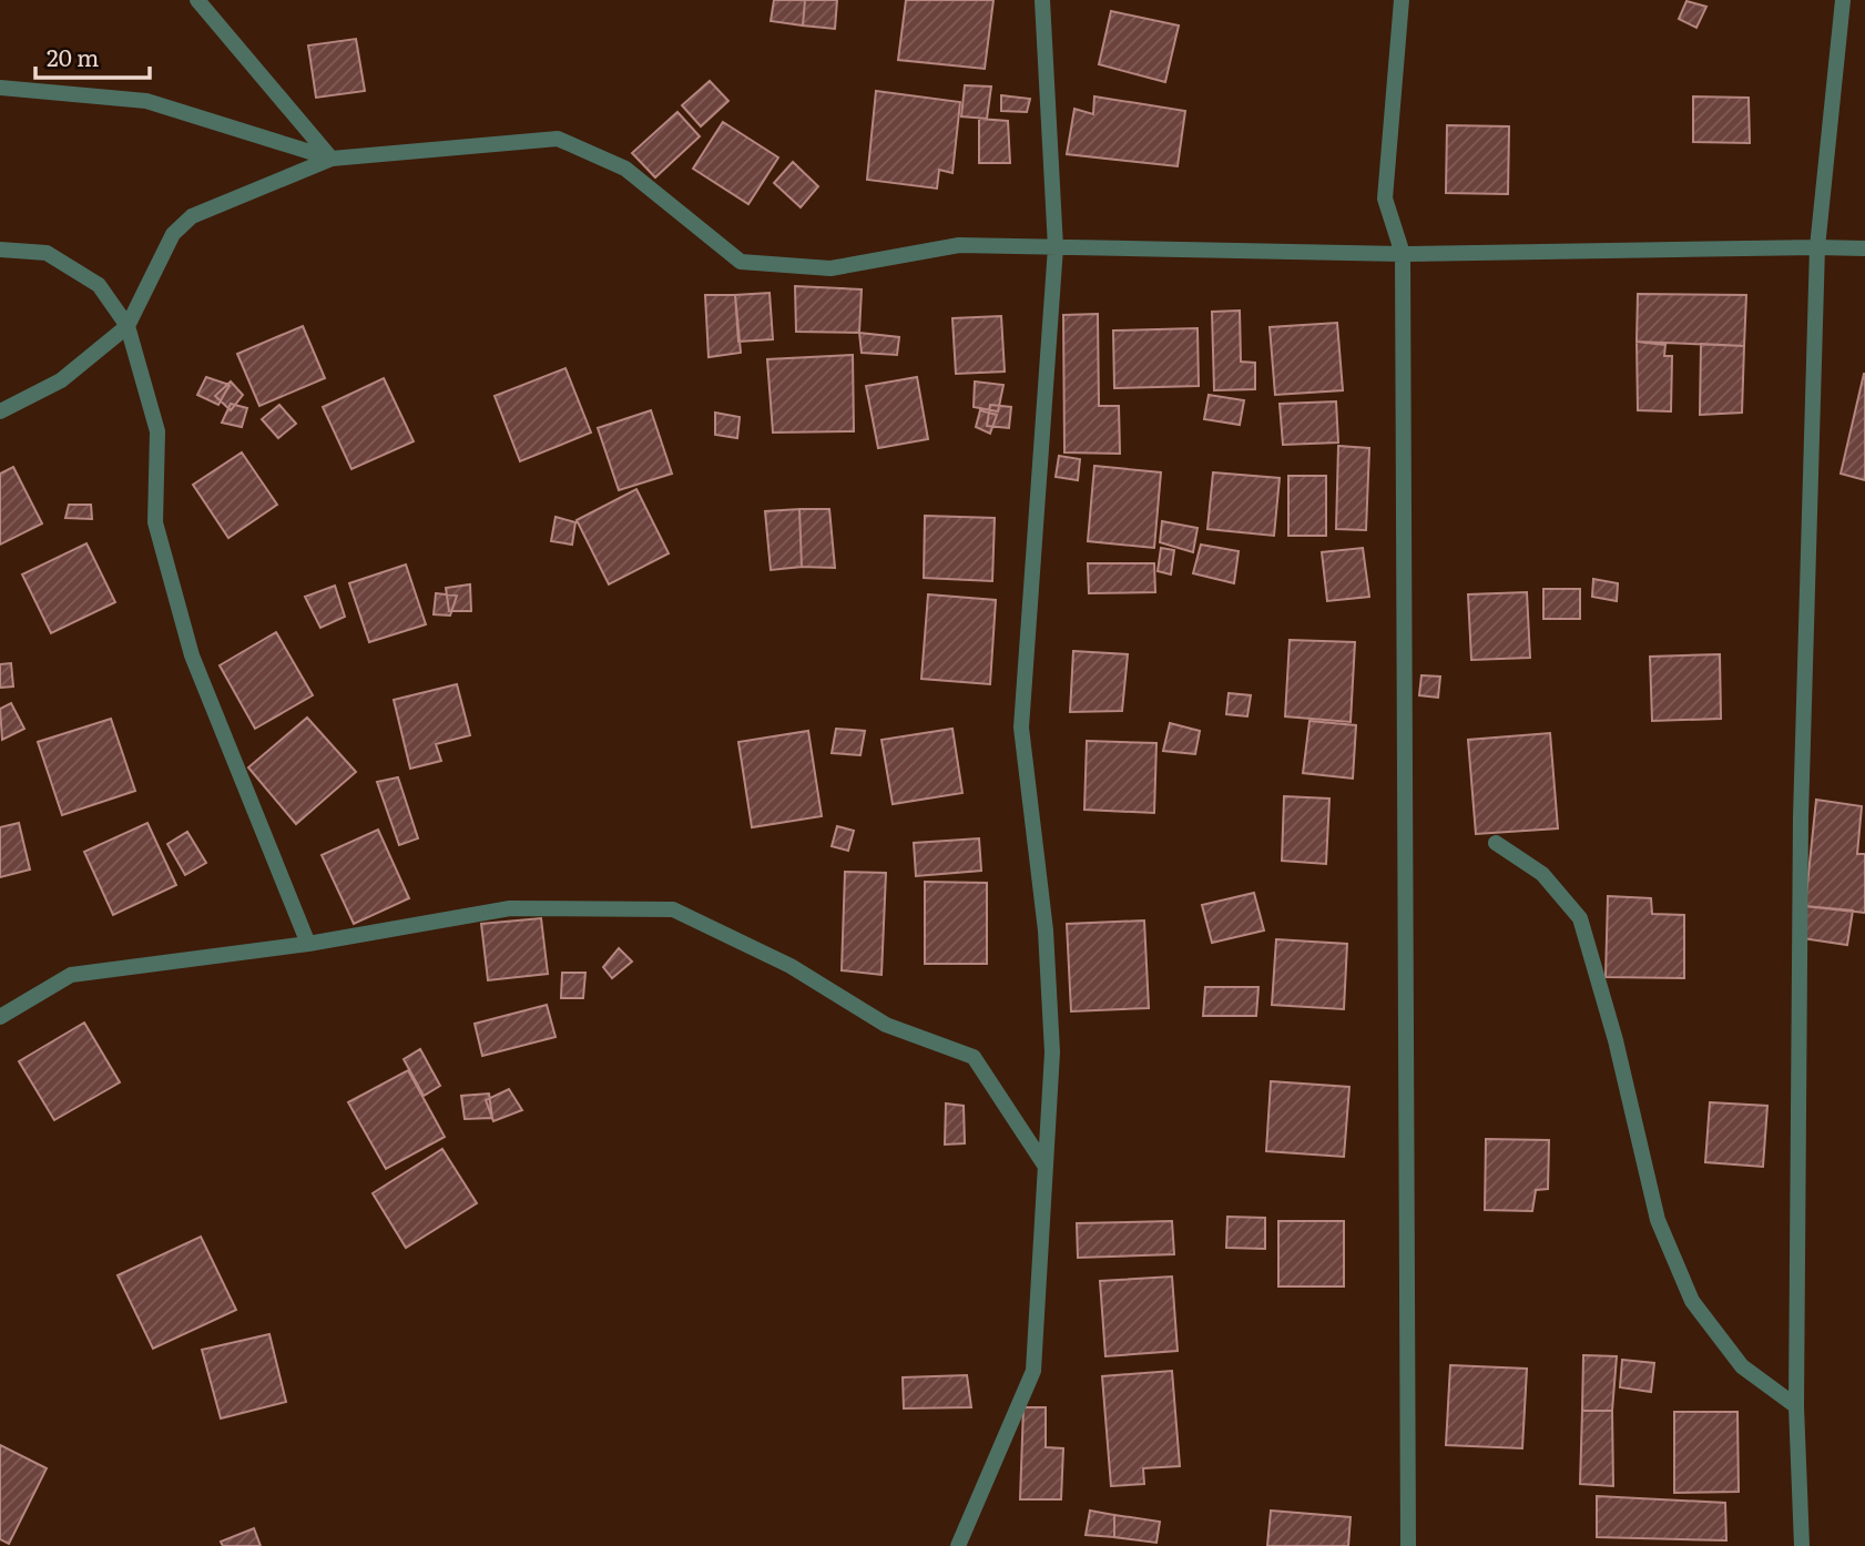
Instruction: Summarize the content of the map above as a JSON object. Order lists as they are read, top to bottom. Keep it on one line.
{"scale_bar":"20 m"}
